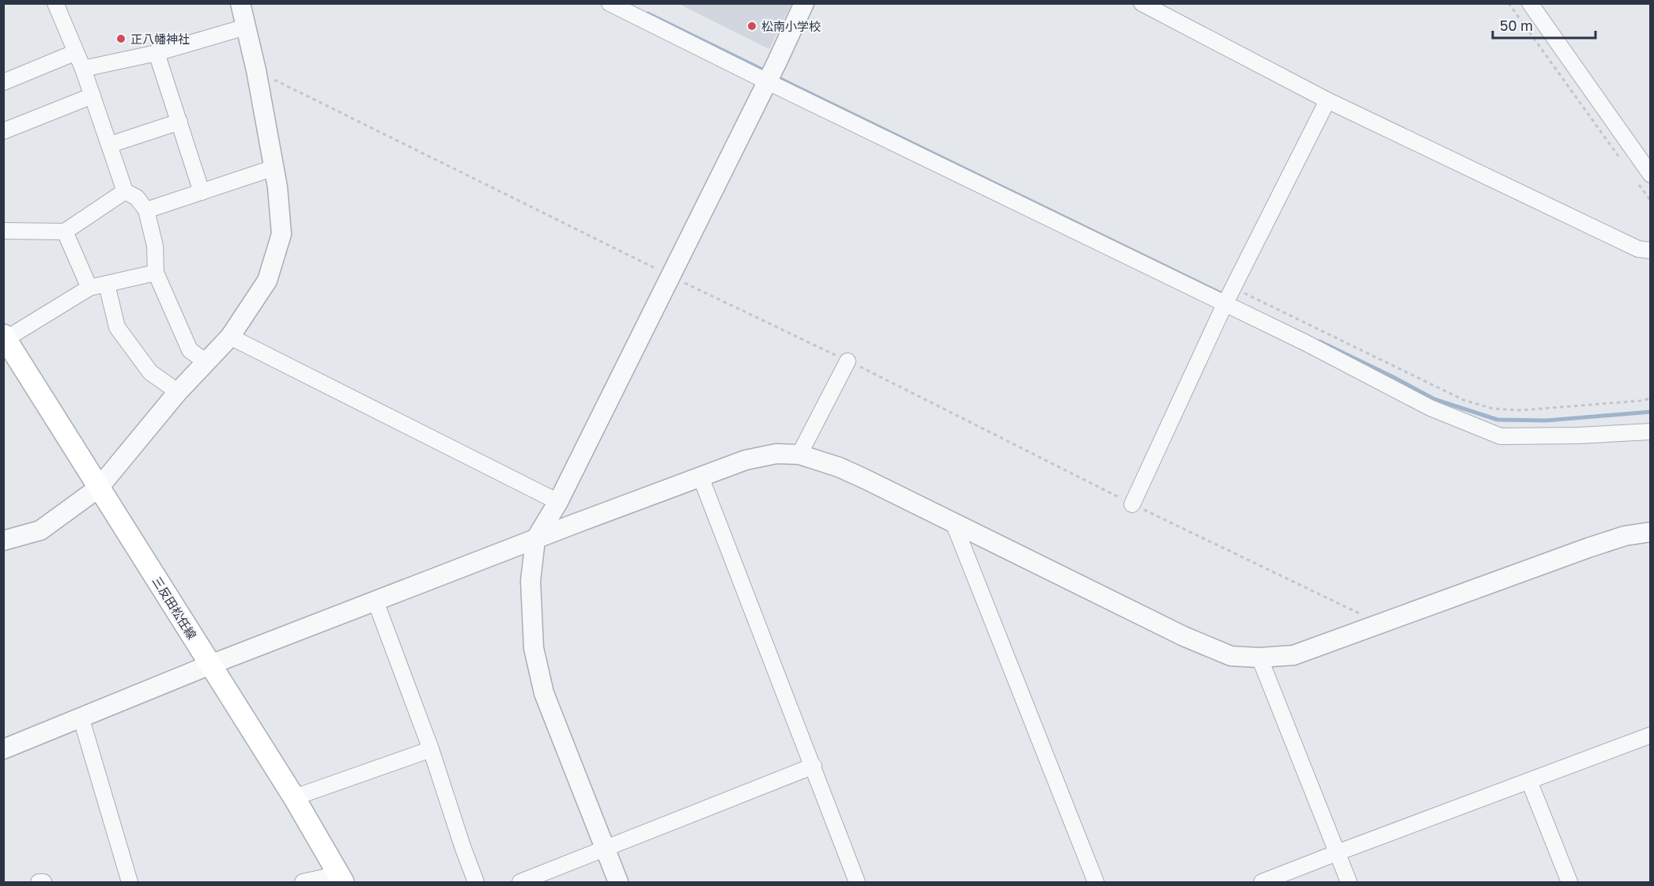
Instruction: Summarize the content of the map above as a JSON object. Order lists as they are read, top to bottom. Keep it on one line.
{"streets":{"main road":["三反田松任線"]},"places":["松南小学校","正八幡神社"],"scale_bar":"50 m"}
